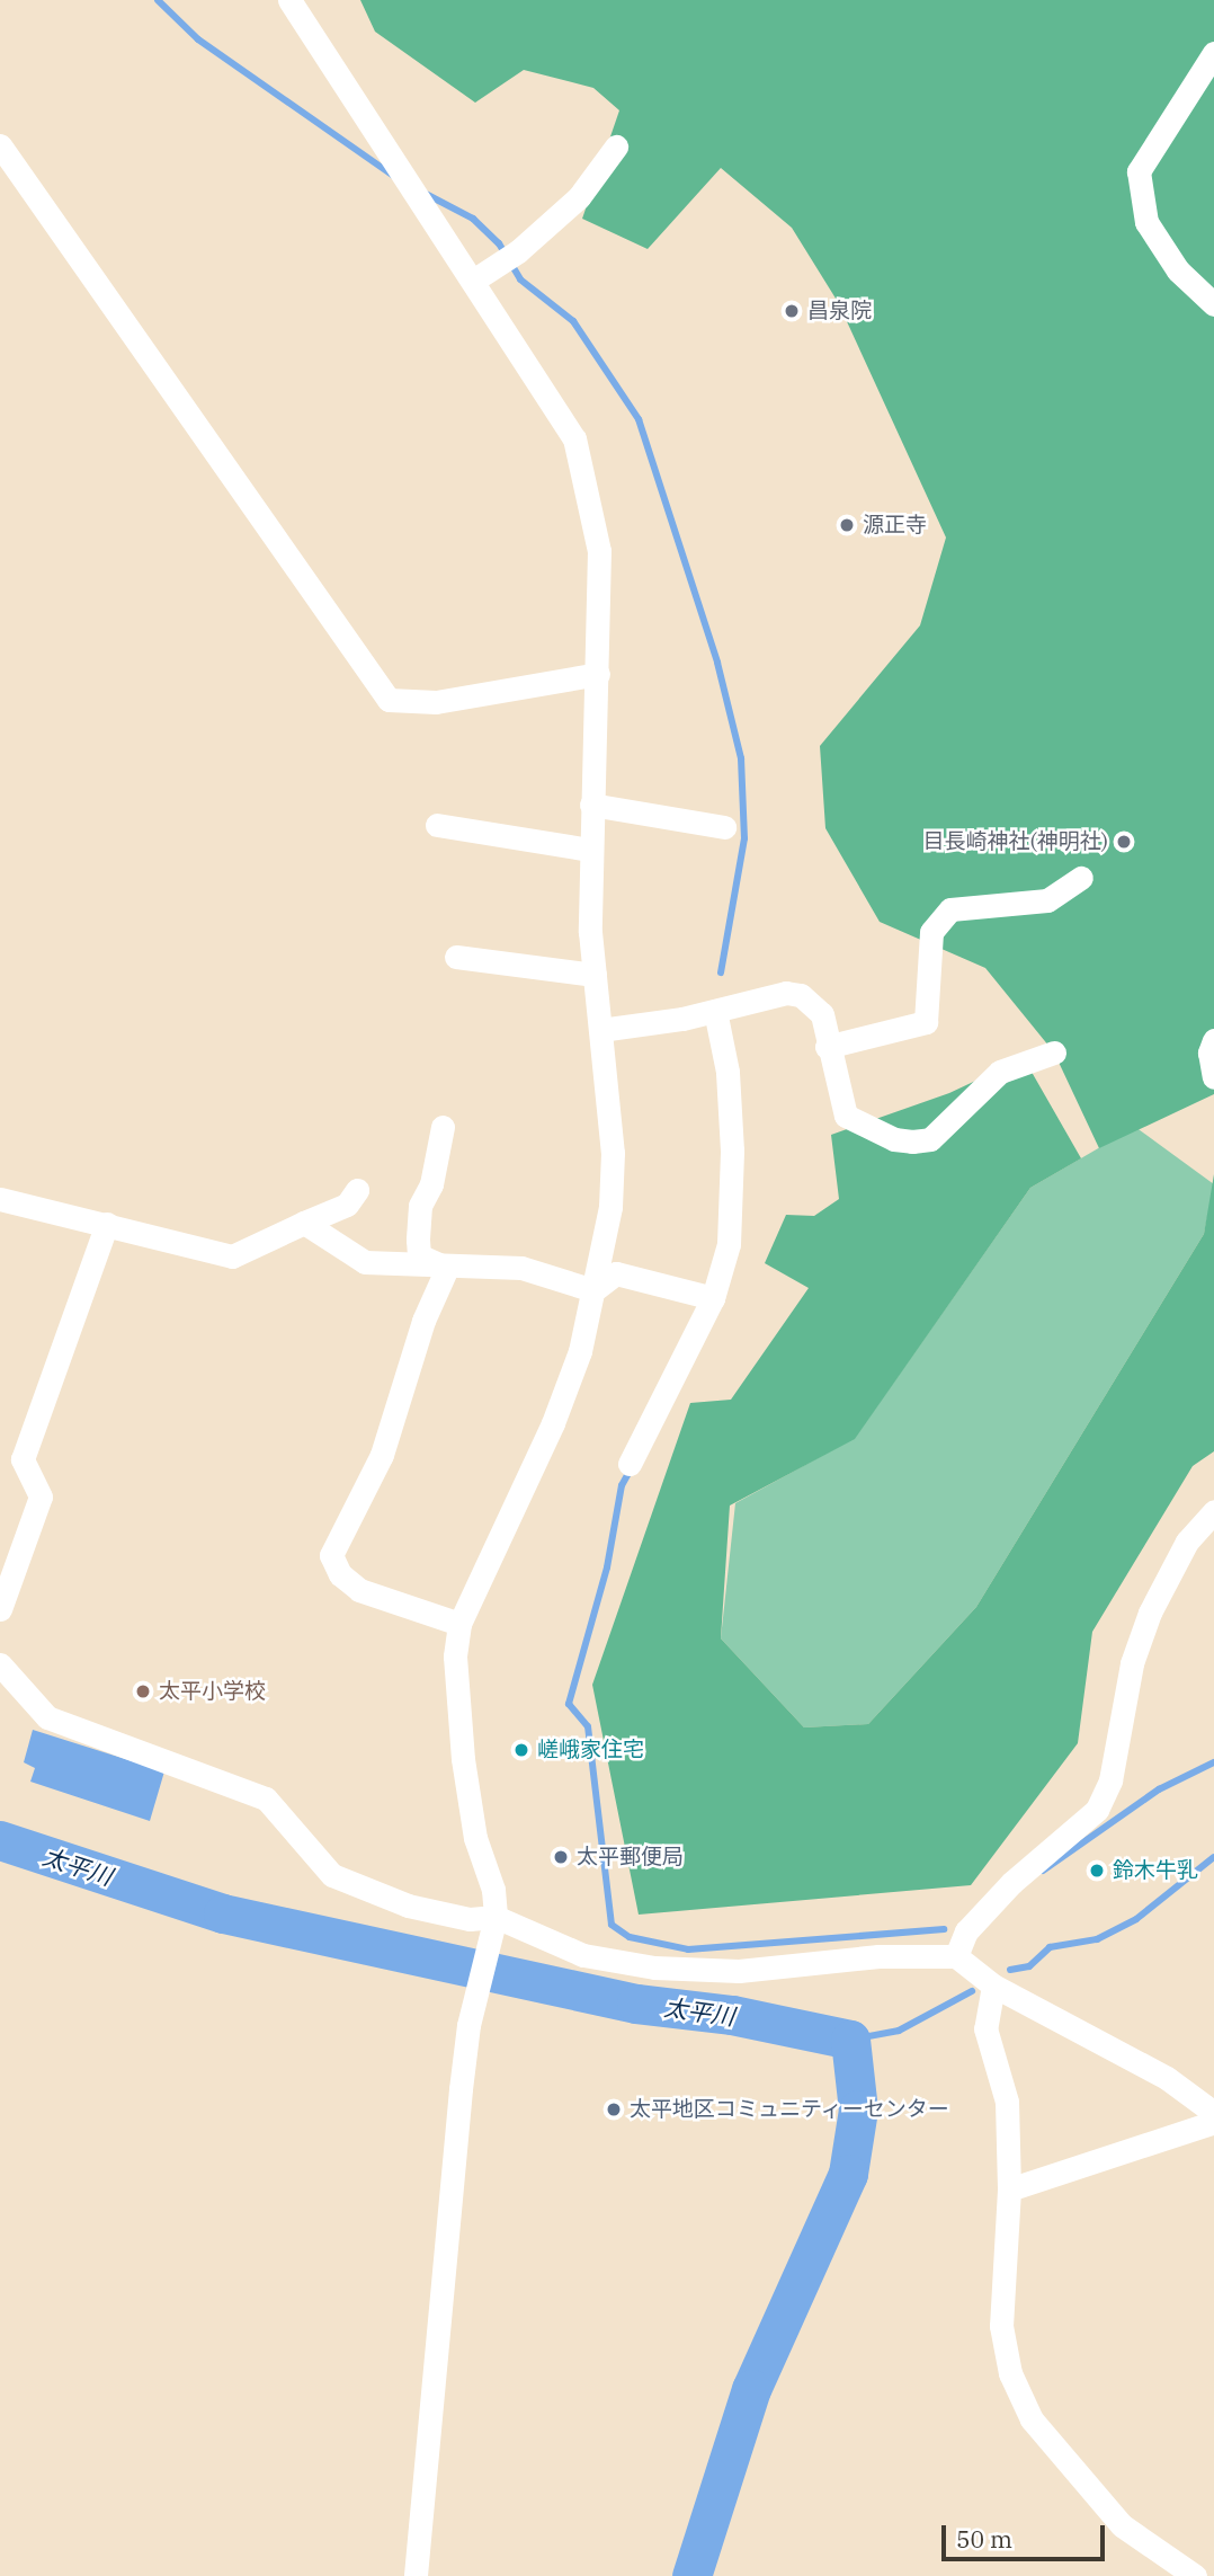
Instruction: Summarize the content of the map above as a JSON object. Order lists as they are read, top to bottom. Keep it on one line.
{"water":["太平川"],"places":["昌泉院","源正寺","目長崎神社(神明社)","太平小学校","嵯峨家住宅","太平郵便局","鈴木牛乳","太平地区コミュニティーセンター"],"scale_bar":"50 m"}
